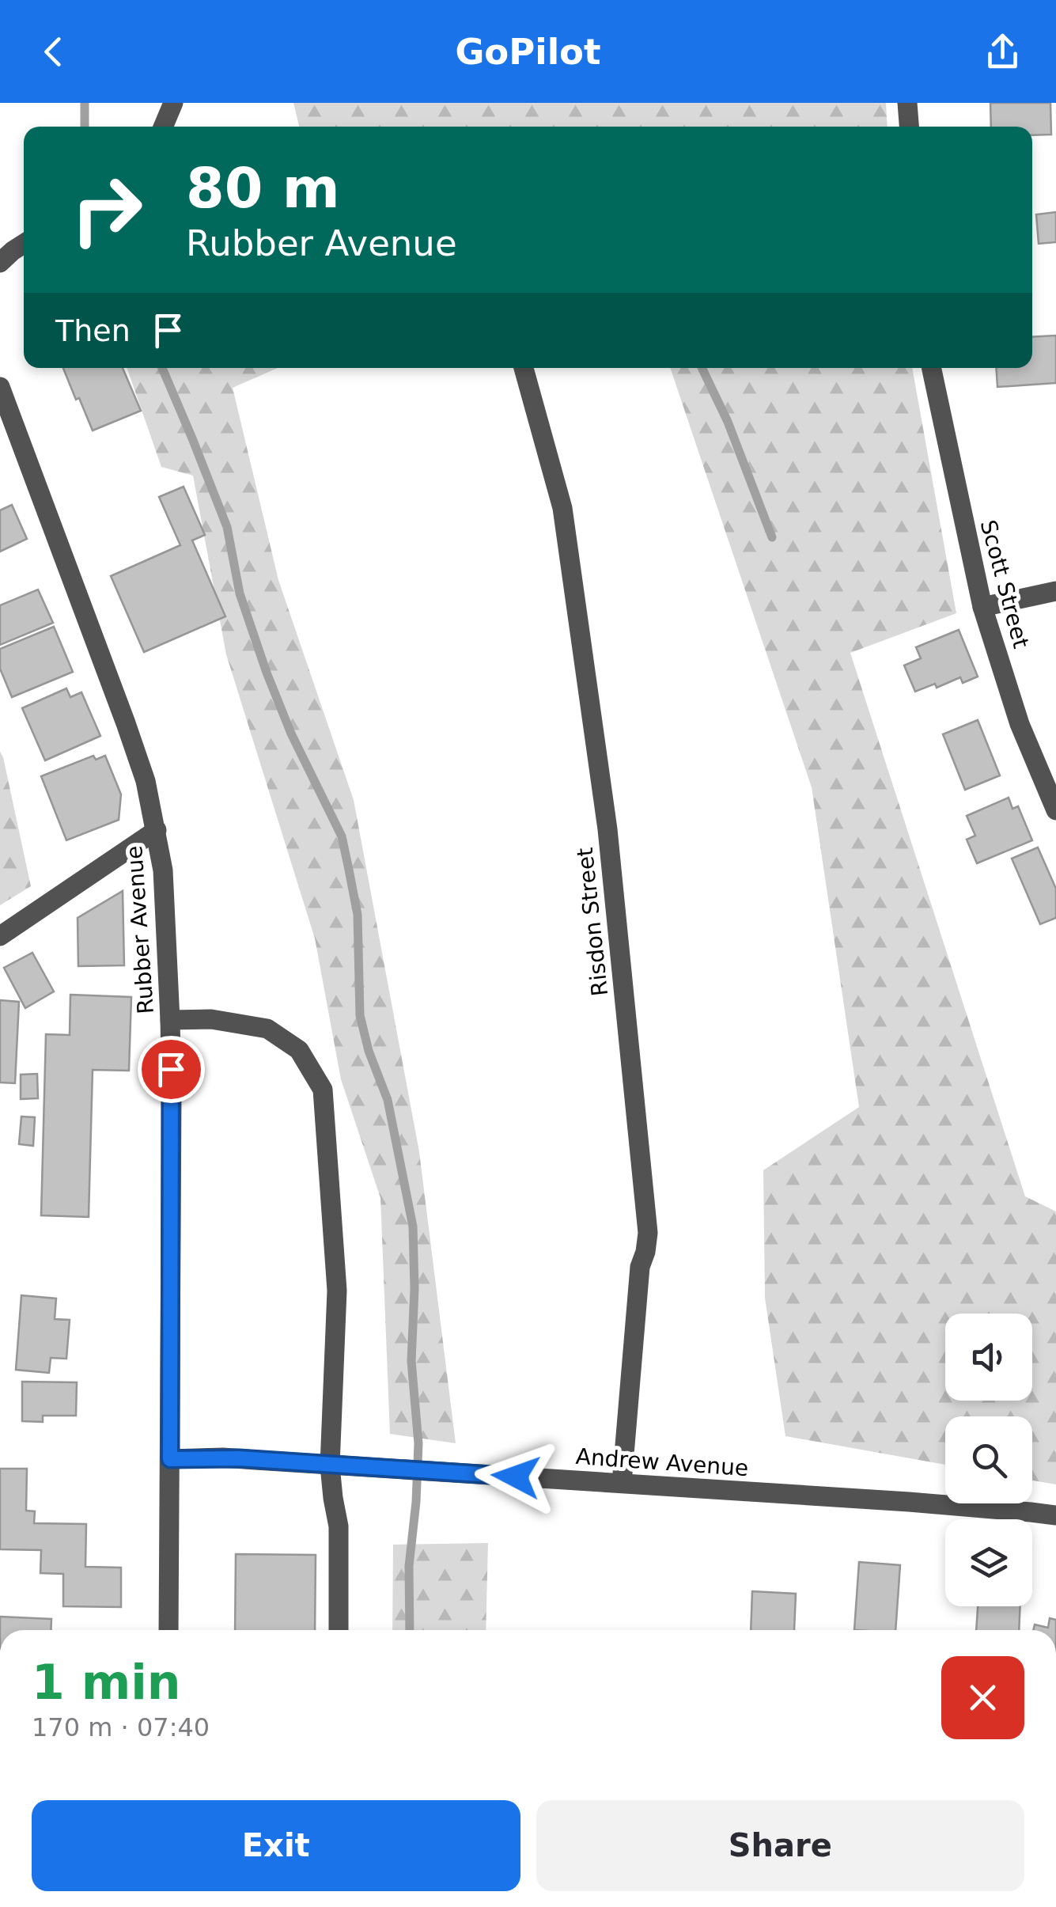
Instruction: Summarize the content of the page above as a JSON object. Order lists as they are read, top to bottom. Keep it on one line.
{"streets":{"street":["Scott Street","Risdon Street","Rubber Avenue","Andrew Avenue"]},"crossings":[["Risdon Street","Andrew Avenue"],["Rubber Avenue","Andrew Avenue"]],"page":{"header":"GoPilot","turn":["80 m","Rubber Avenue"],"then":"Then","heading":["1 min","170 m · 07:40"],"buttons":["Exit","Share"]}}
